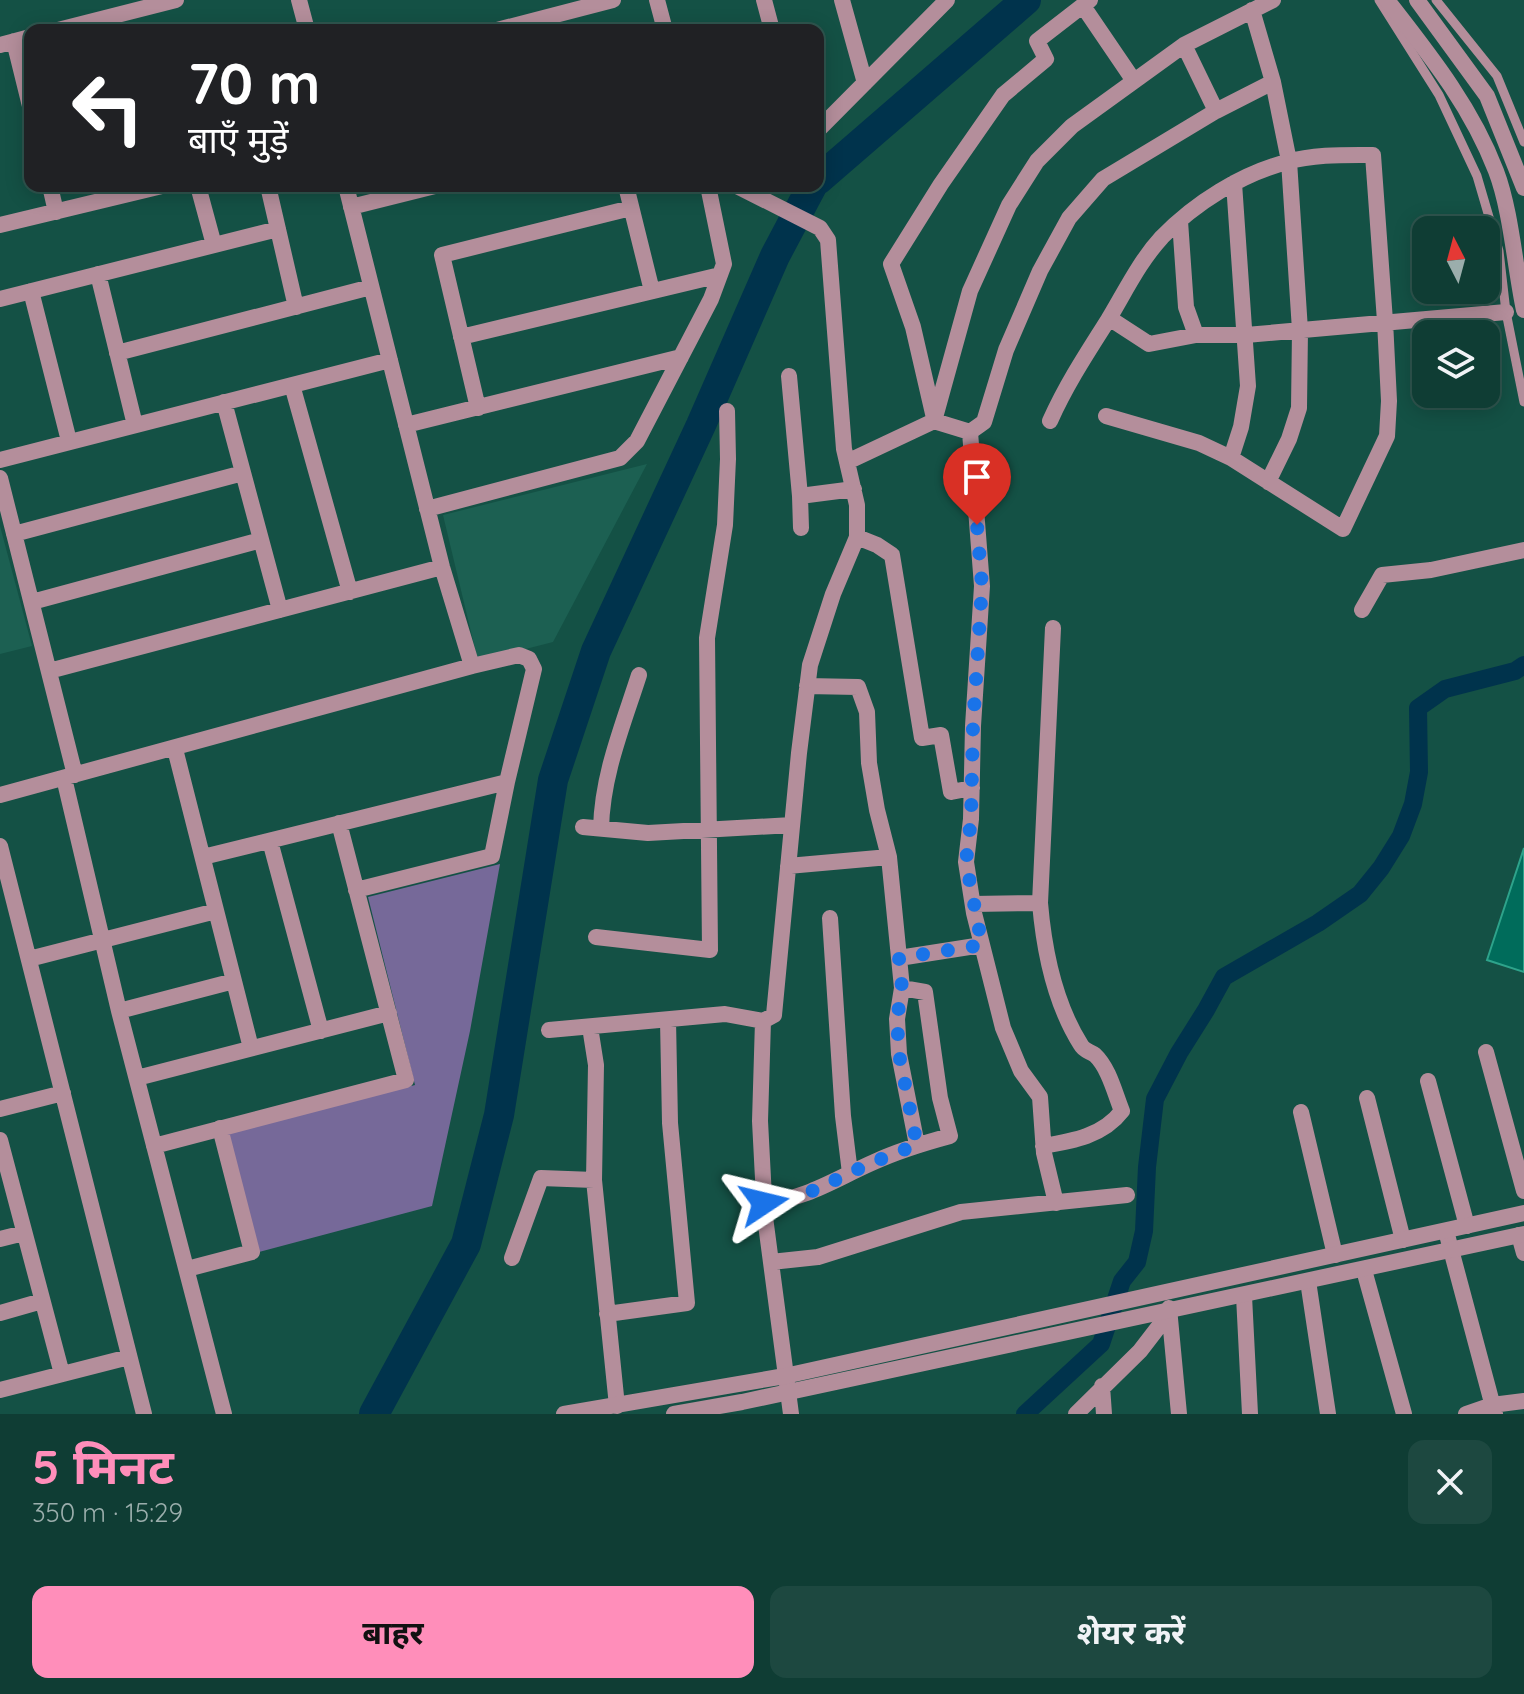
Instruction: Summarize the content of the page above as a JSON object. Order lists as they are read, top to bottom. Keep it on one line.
{"north":"top","page":{"turn":["70 m","बाएँ मुड़ें"],"heading":["5 मिनट","350 m · 15:29"],"buttons":["बाहर","शेयर करें"]}}
